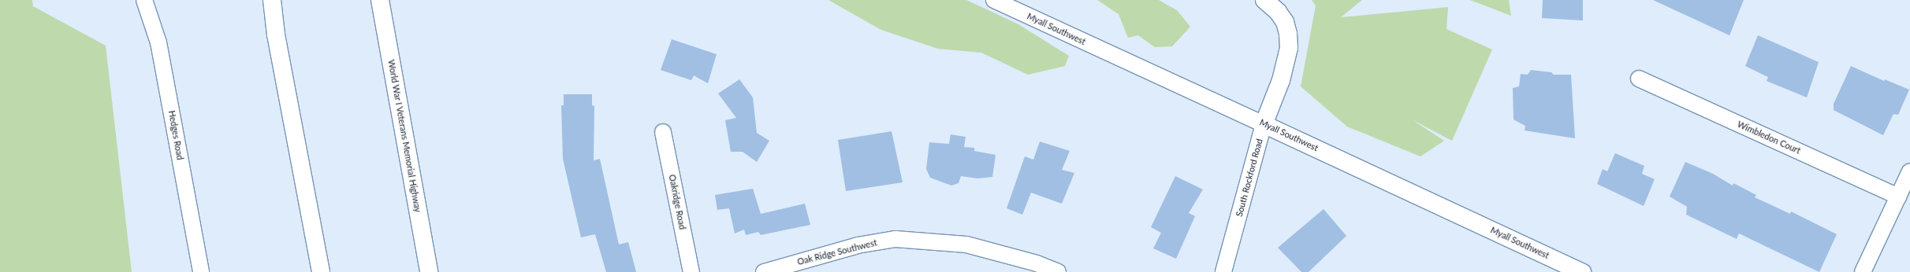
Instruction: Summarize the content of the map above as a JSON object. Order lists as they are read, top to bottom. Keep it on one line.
{"streets":{"main road":["Myall Southwest","World War I Veterans Memorial Highway","South Rockford Road"],"street":["Hedges Road","Wimbledon Court","Oakridge Road","Oak Ridge Southwest"]},"crossings":[["Myall Southwest","South Rockford Road"]]}
